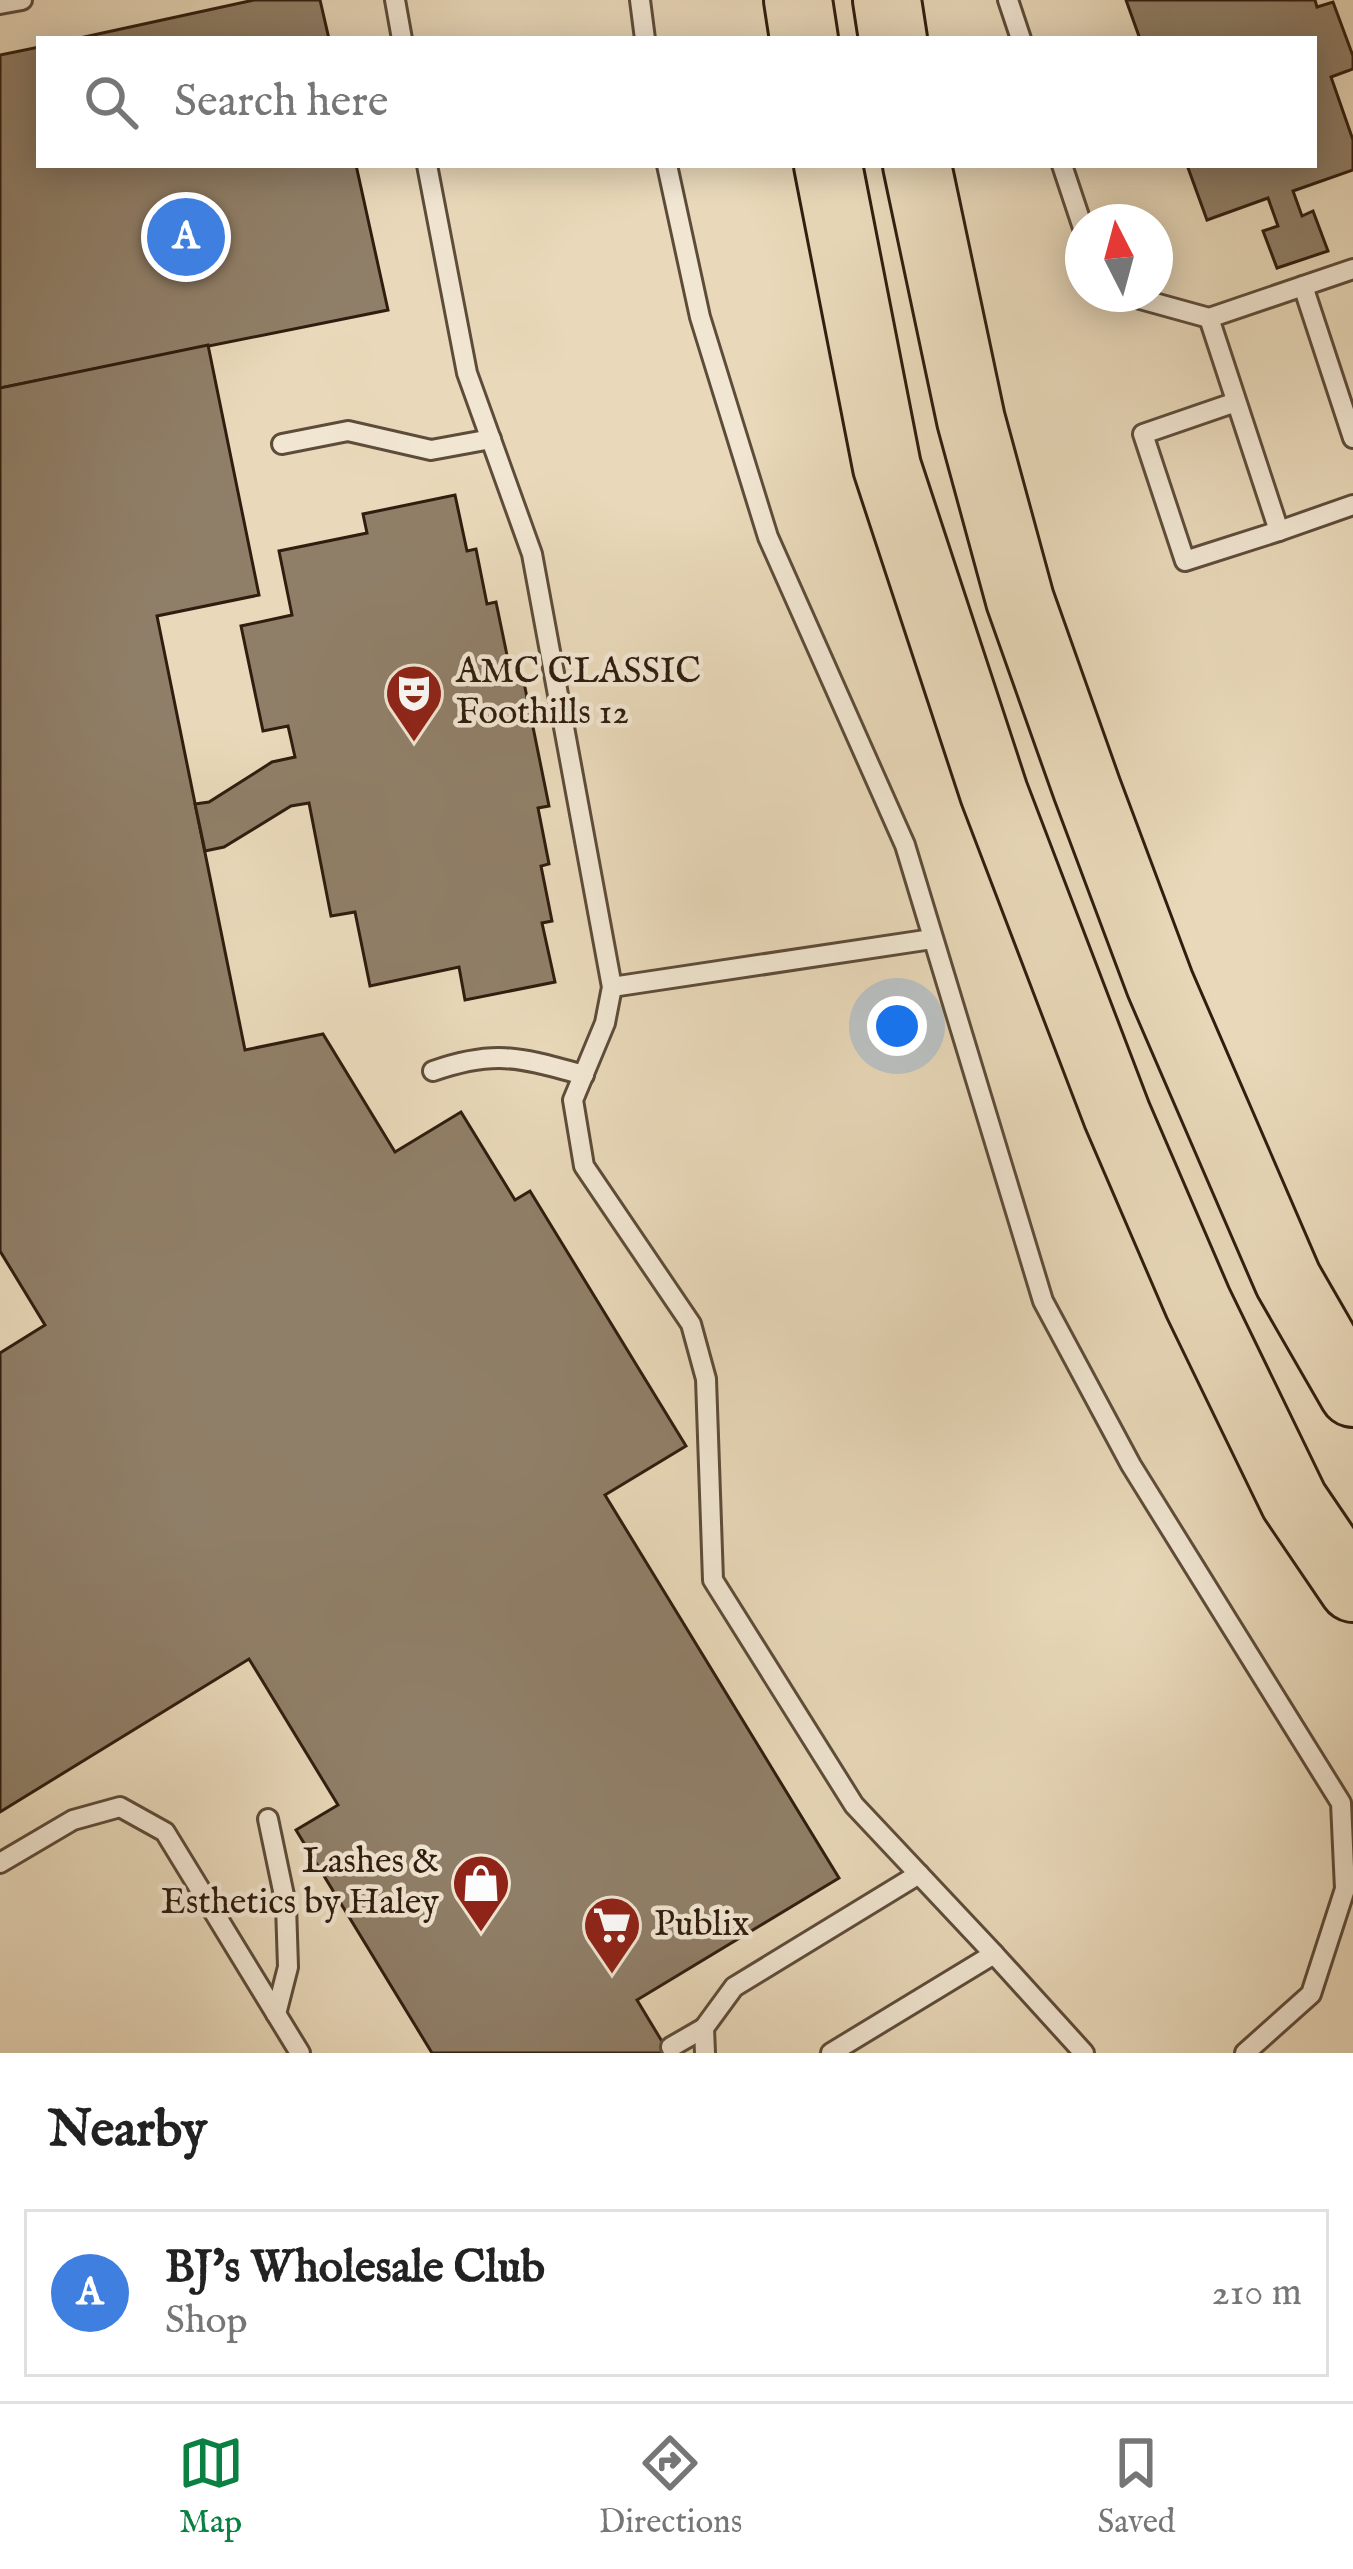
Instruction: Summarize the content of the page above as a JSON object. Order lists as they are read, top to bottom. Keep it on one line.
{"places":{"theatre":["AMC CLASSIC Foothills 12"],"shop":["Lashes & Esthetics by Haley"],"supermarket":["Publix"]},"north":"top","page":{"search":"Search here","pins":"A","heading":"Nearby","list":[{"mark":"A","name":"BJ's Wholesale Club","note":"Shop","value":"210 m"}],"nav":["Map","Directions","Saved"]}}
